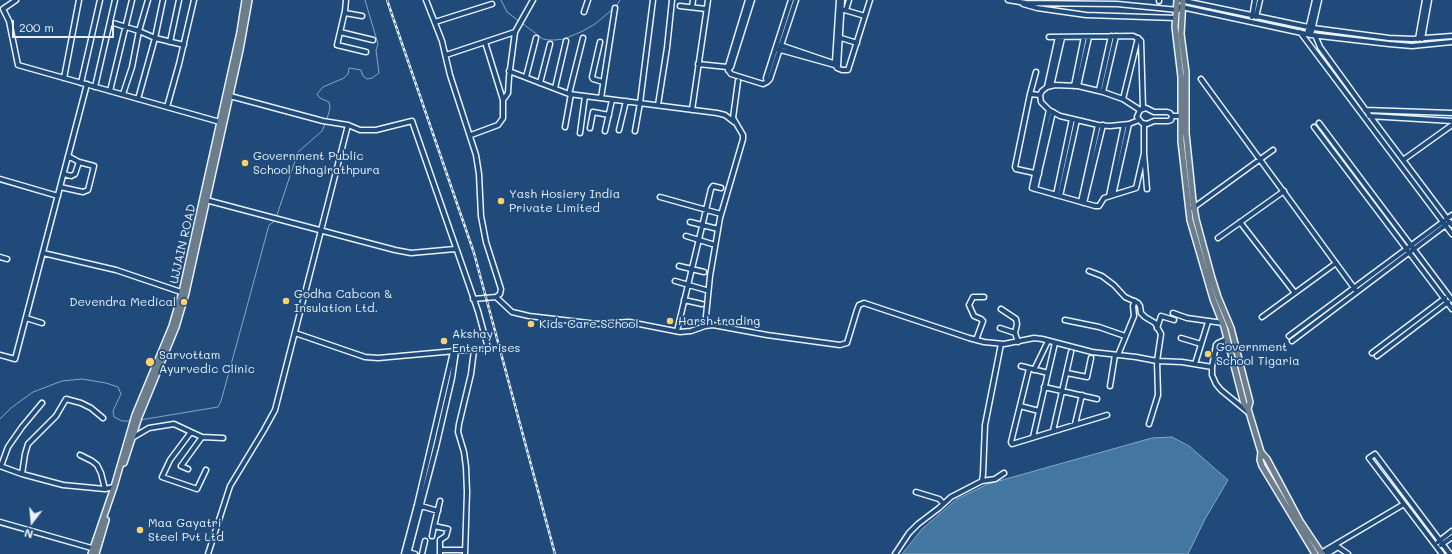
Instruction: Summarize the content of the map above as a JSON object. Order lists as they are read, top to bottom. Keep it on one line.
{"streets":{"main road":["UJJAIN ROAD"]},"places":["Government Public School Bhagirathpura","Yash Hosiery India Private Limited","Godha Cabcon & Insulation Ltd.","Devendra Medical","Harsh trading","Kids Care School","Akshay Enterprises","Government School Tigaria","Sarvottam Ayurvedic Clinic","Maa Gayatri Steel Pvt Ltd"],"scale_bar":"200 m","north":"bottom"}
